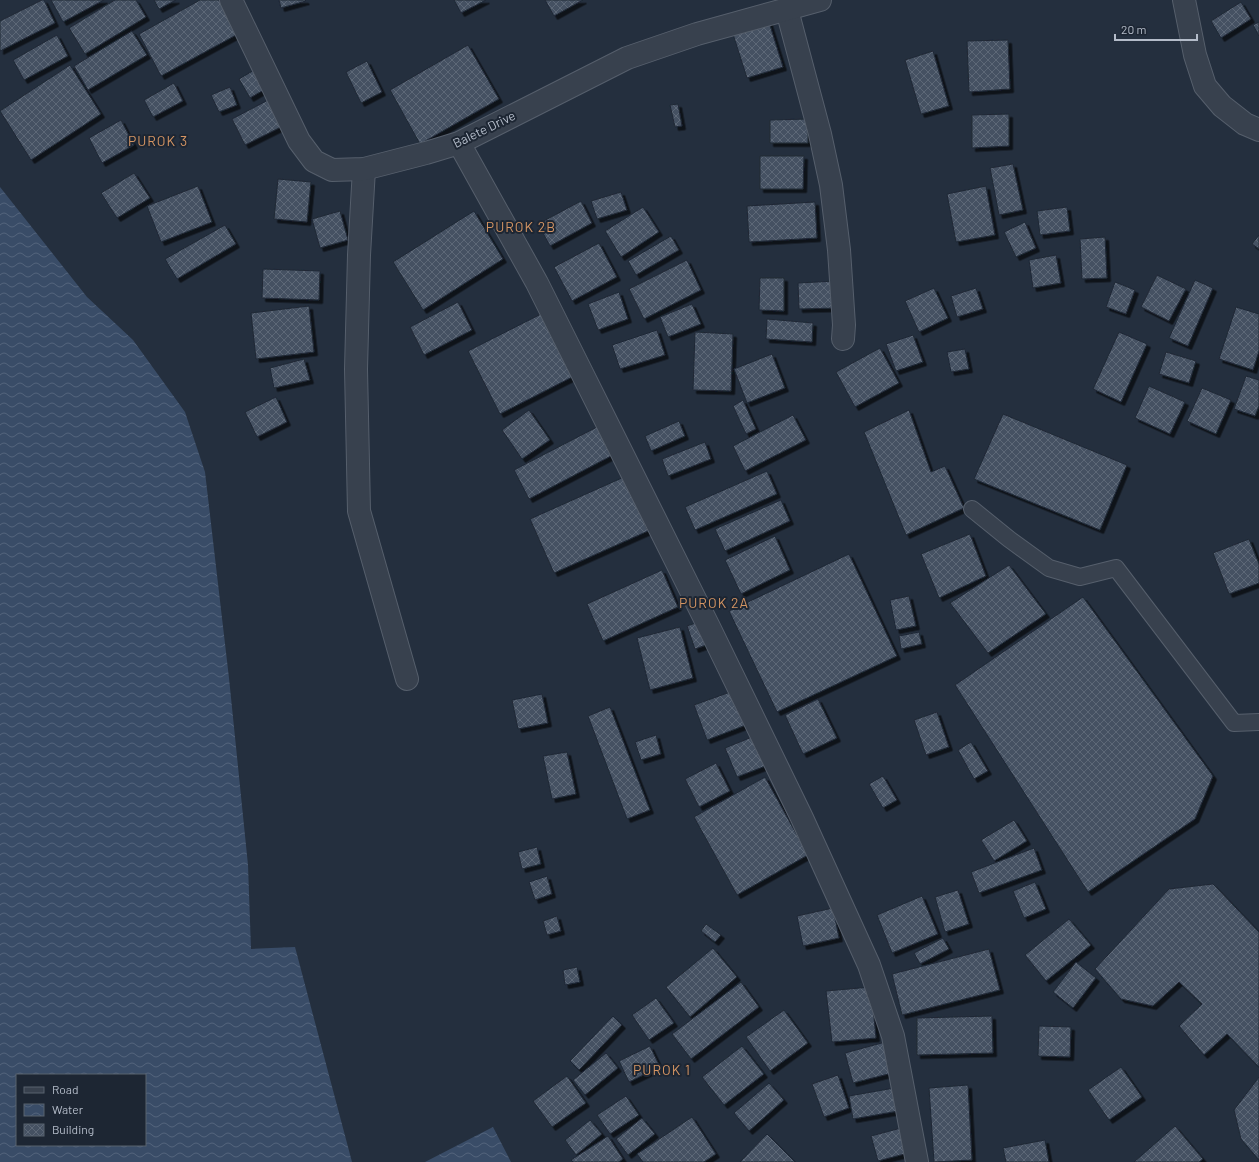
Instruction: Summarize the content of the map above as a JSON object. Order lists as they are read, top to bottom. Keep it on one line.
{"streets":{"street":["Balete Drive"]},"districts":["PUROK 3","PUROK 2B","PUROK 2A","PUROK 1"],"legend":["Road","Water","Building"],"scale_bar":"20 m"}
